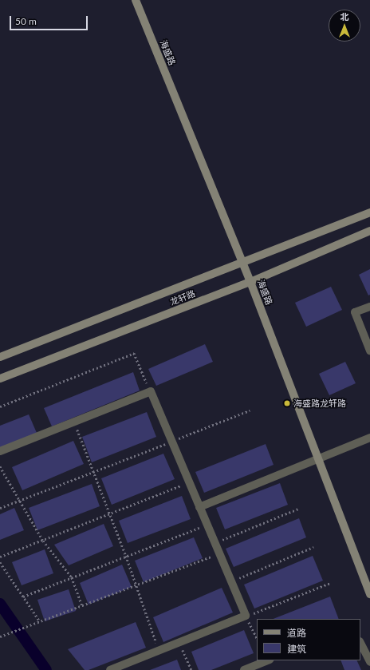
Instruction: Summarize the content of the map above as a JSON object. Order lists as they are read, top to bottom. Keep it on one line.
{"streets":{"street":["海盛路","龙轩路"]},"crossings":[["海盛路","龙轩路"]],"places":["海盛路龙轩路"],"legend":["道路","建筑"],"scale_bar":"50 m","north":"top"}
